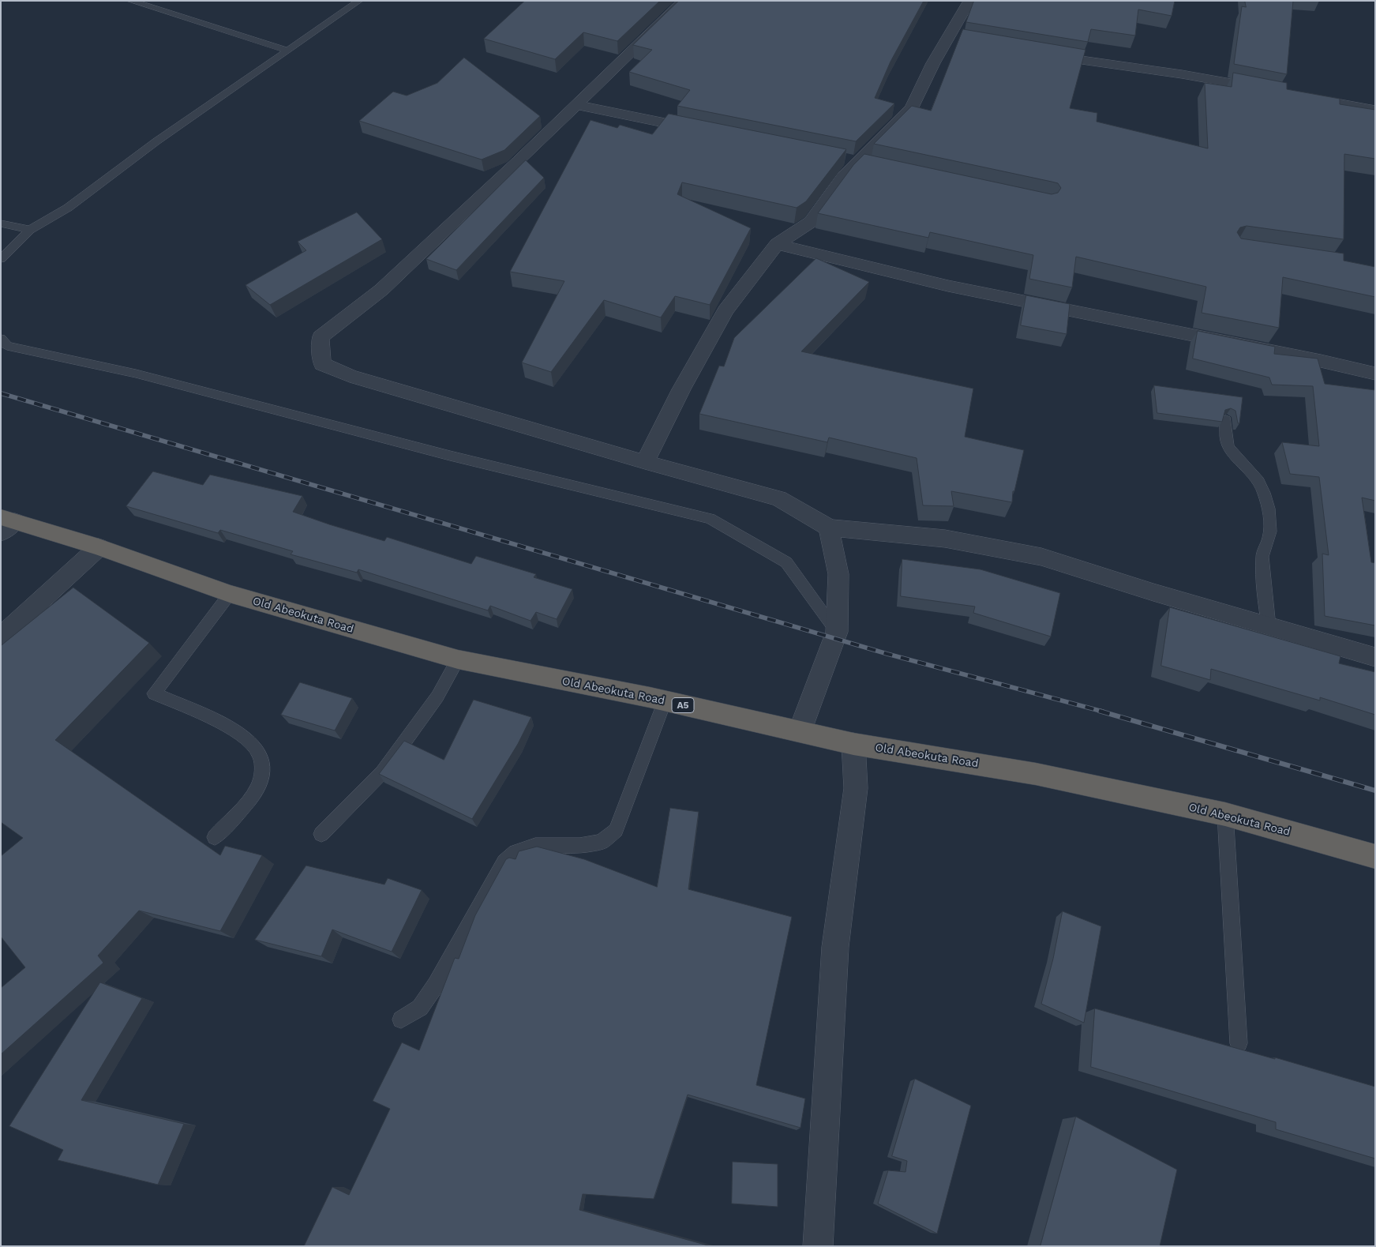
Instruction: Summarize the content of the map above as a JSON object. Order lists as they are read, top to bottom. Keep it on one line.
{"streets":{"highway":["Old Abeokuta Road","A5"]}}
